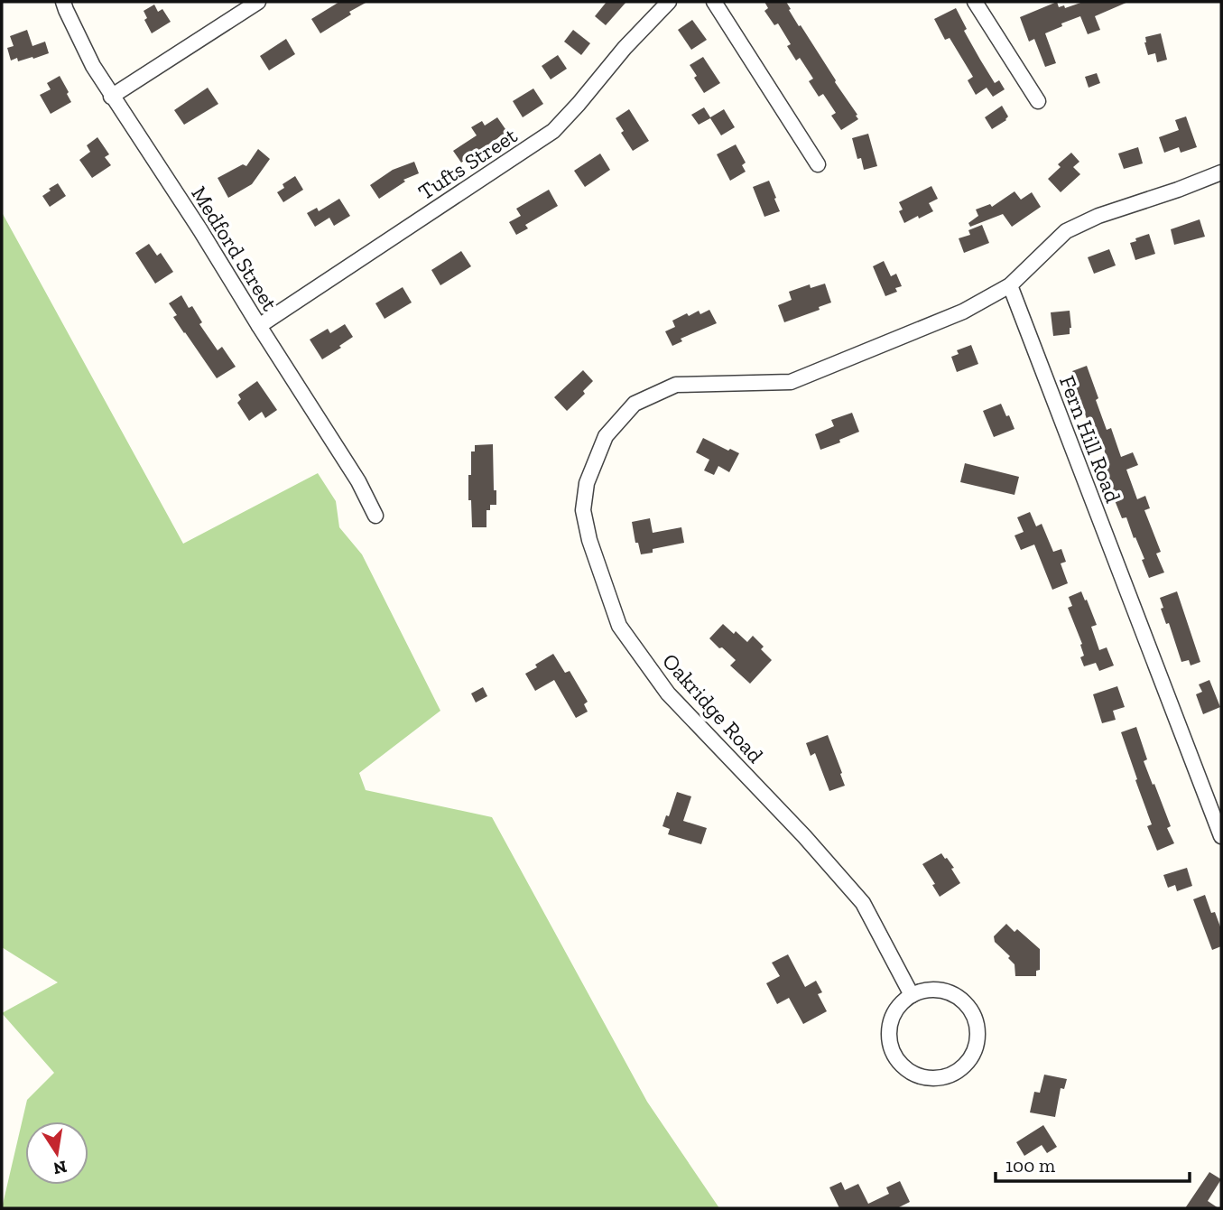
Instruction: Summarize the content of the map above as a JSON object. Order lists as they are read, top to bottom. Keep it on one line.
{"streets":{"street":["Tufts Street","Medford Street","Fern Hill Road","Oakridge Road"]},"crossings":[["Tufts Street","Medford Street"],["Fern Hill Road","Oakridge Road"]],"scale_bar":"100 m","north":"bottom"}
